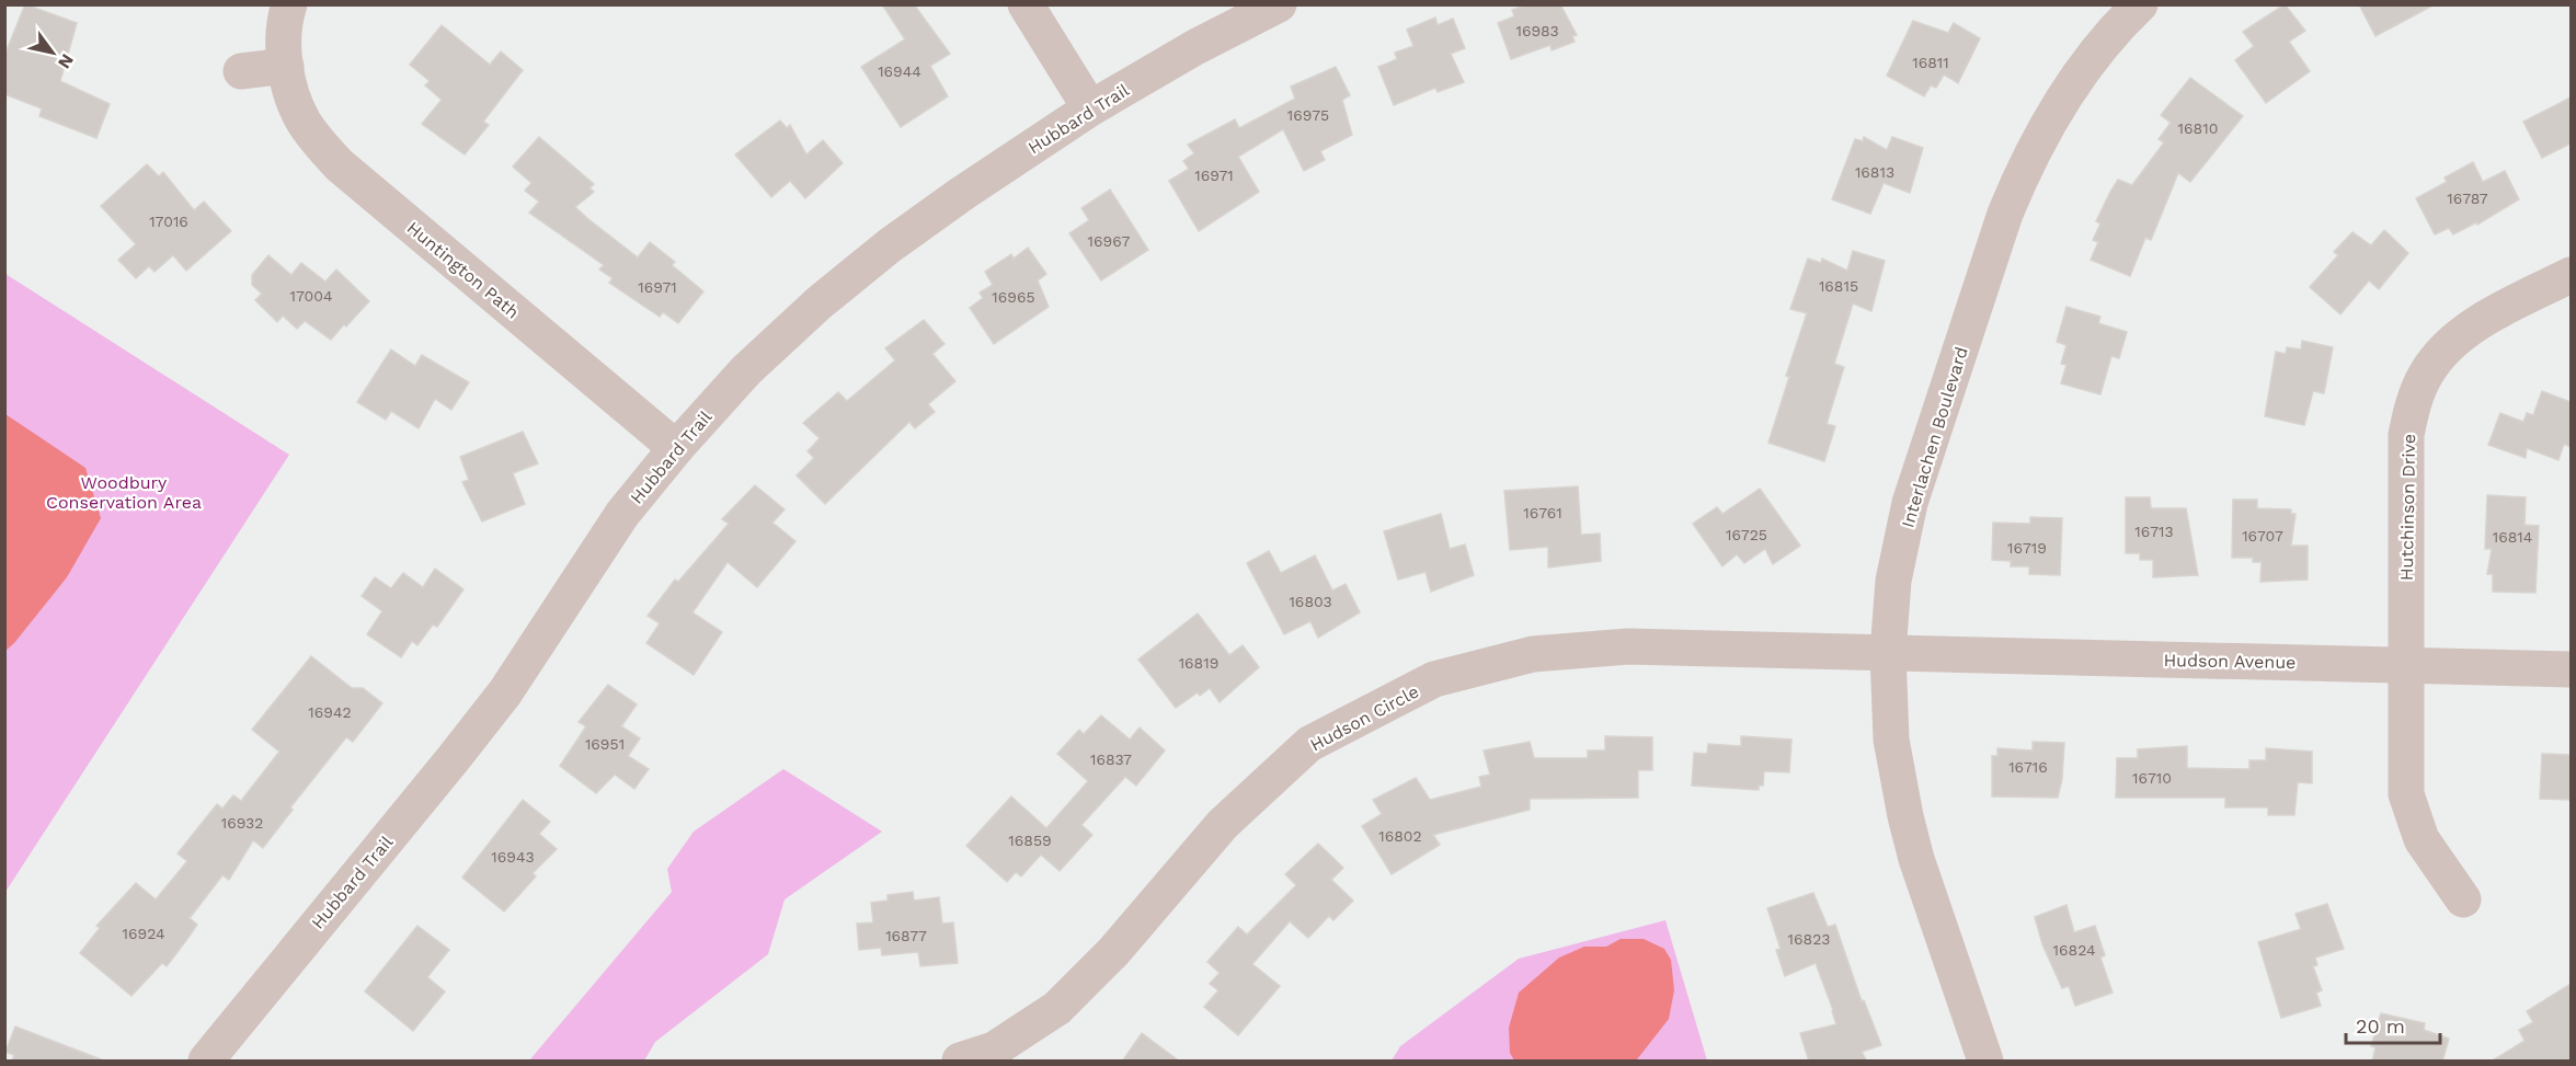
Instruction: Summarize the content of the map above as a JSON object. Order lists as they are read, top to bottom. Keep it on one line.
{"streets":{"street":["Hubbard Trail","Huntington Path","Interlachen Boulevard","Hutchinson Drive","Hudson Avenue","Hudson Circle"]},"crossings":[["Hubbard Trail","Huntington Path"],["Interlachen Boulevard","Hudson Avenue"],["Interlachen Boulevard","Hudson Circle"],["Hutchinson Drive","Hudson Avenue"],["Hudson Avenue","Hudson Circle"]],"parks":["Woodbury Conservation Area"],"house_numbers":["16983","16811","16944","16975","16810","16813","16971","16787","17016","16967","16815","16971","17004","16965","16761","16713","16725","16707","16814","16719","16803","16819","16942","16951","16837","16716","16710","16932","16802","16859","16943","16924","16877","16823","16824"],"scale_bar":"20 m","north":"bottom right"}
